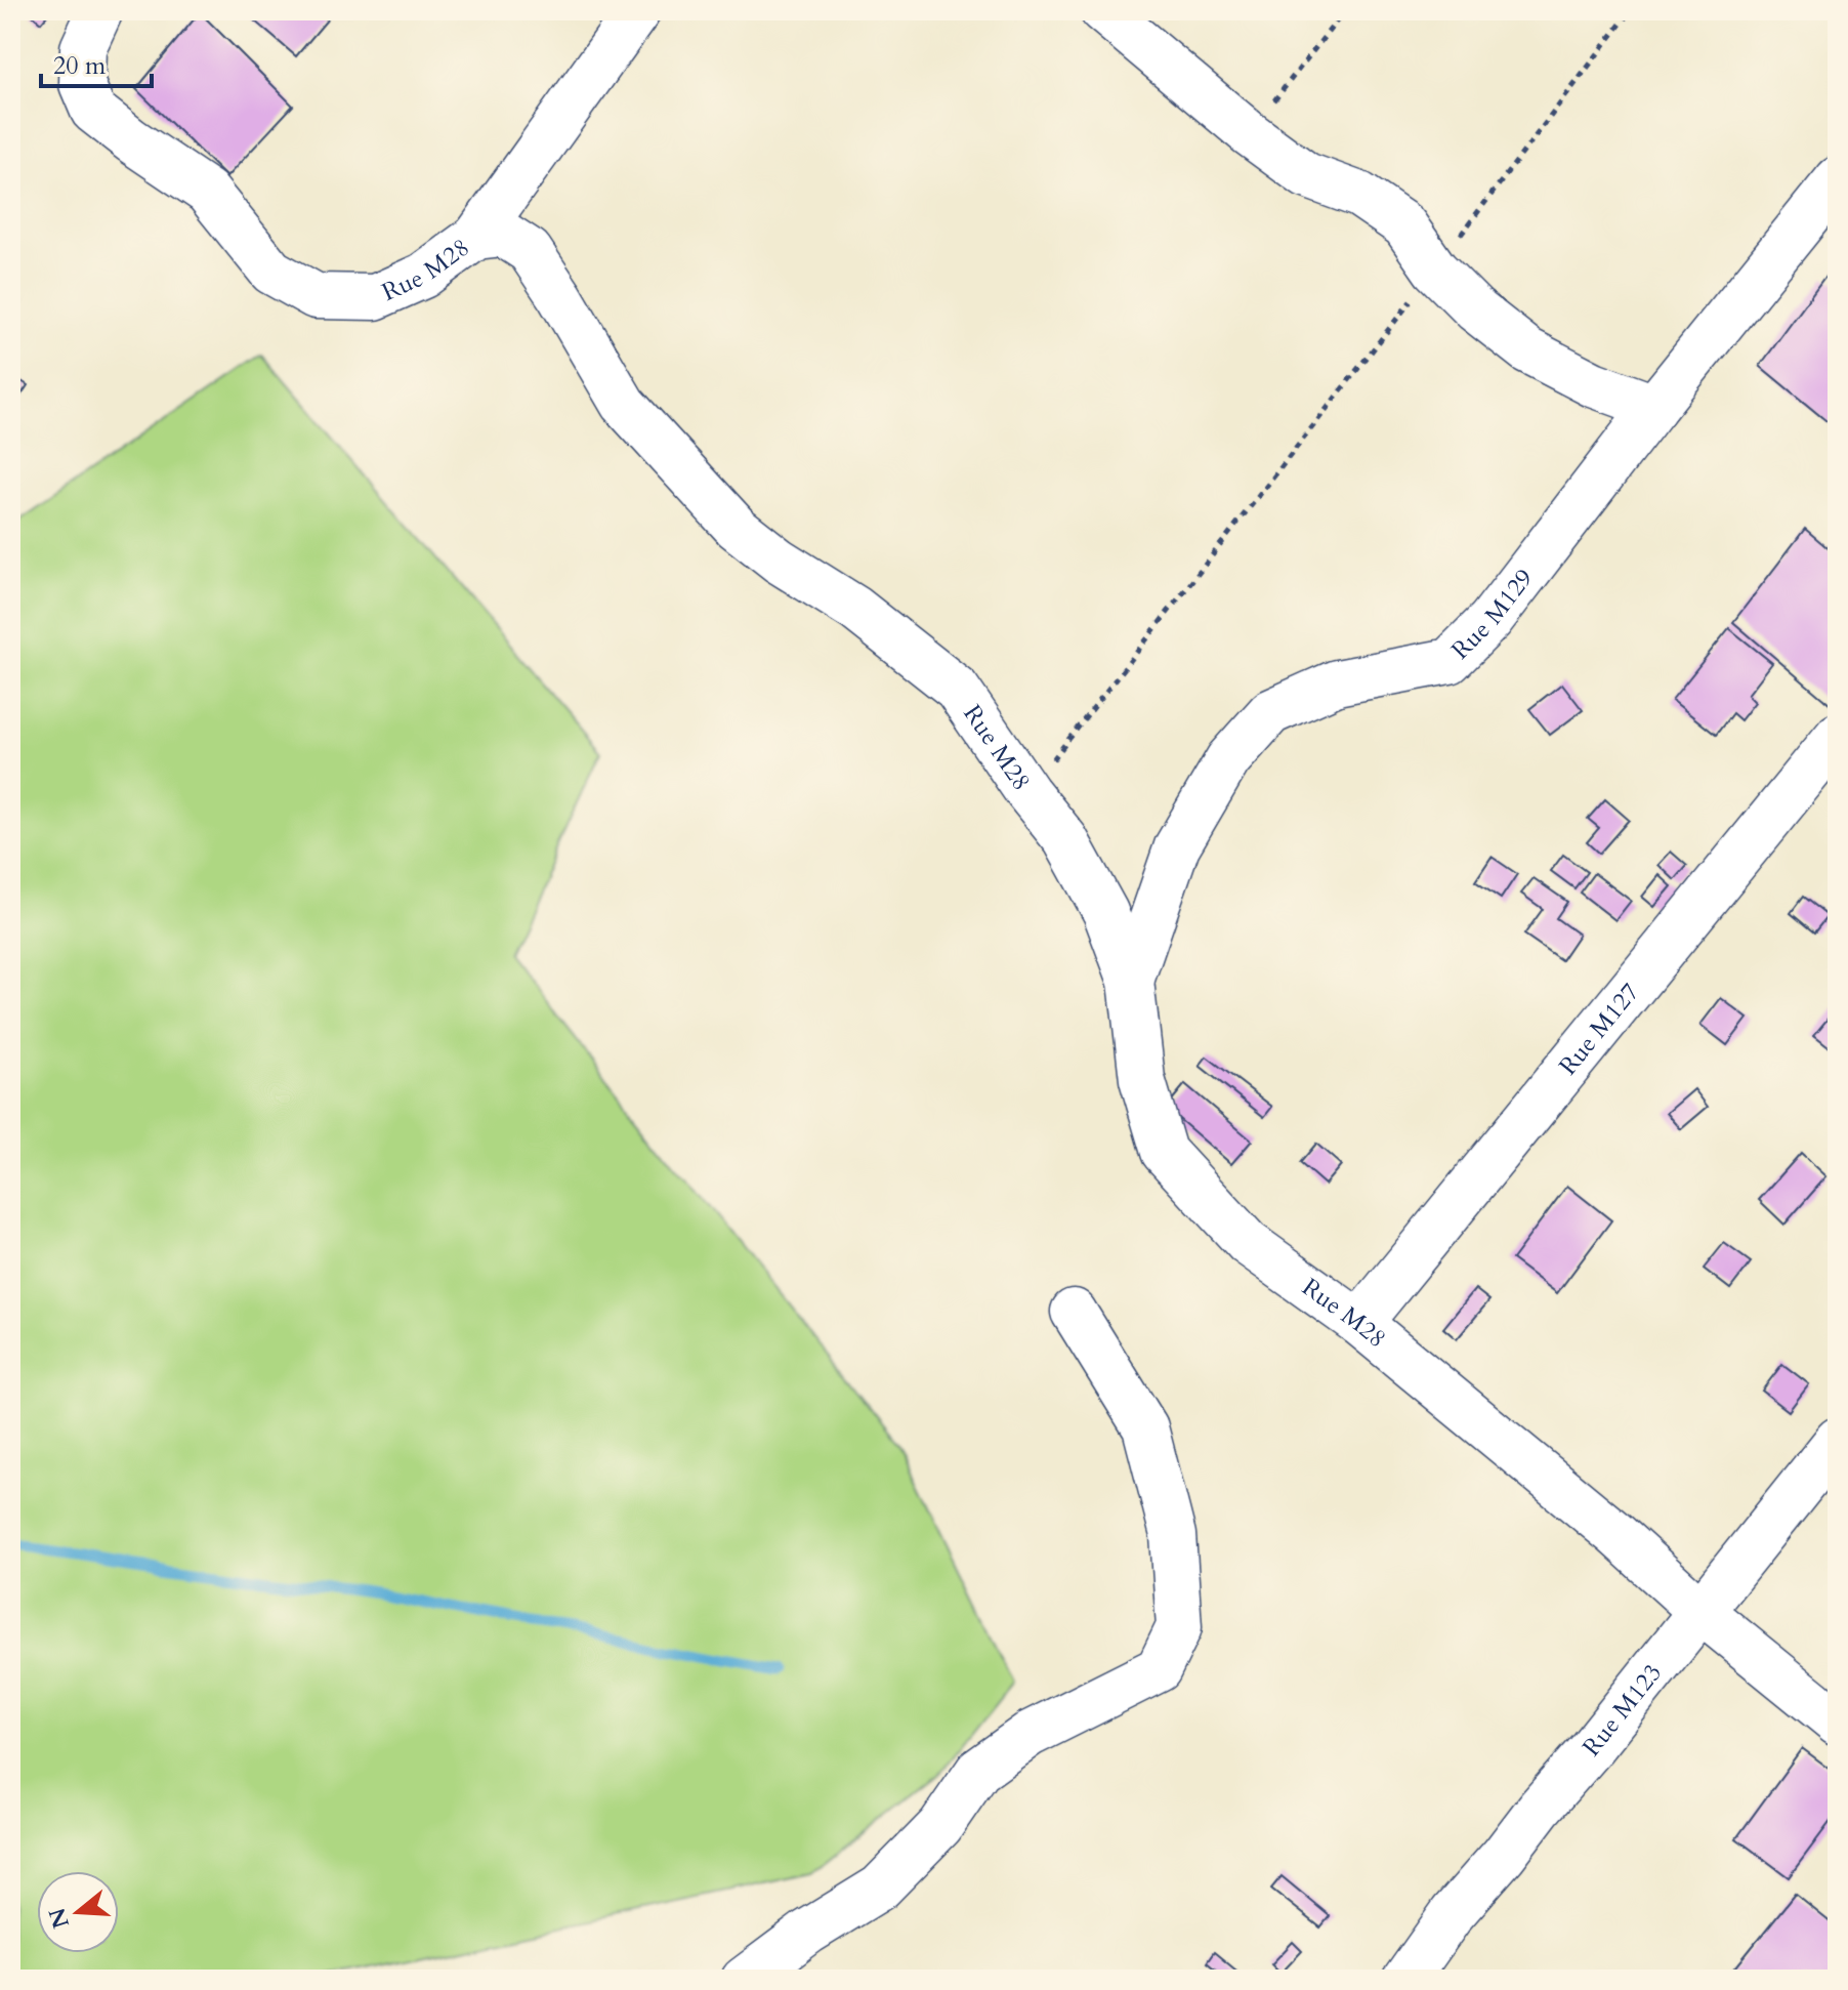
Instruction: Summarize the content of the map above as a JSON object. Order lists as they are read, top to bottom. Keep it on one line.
{"streets":{"street":["Rue M28","Rue M129","Rue M127","Rue M123"]},"crossings":[["Rue M28","Rue M129"],["Rue M28","Rue M127"],["Rue M28","Rue M123"]],"scale_bar":"20 m","north":"left"}
